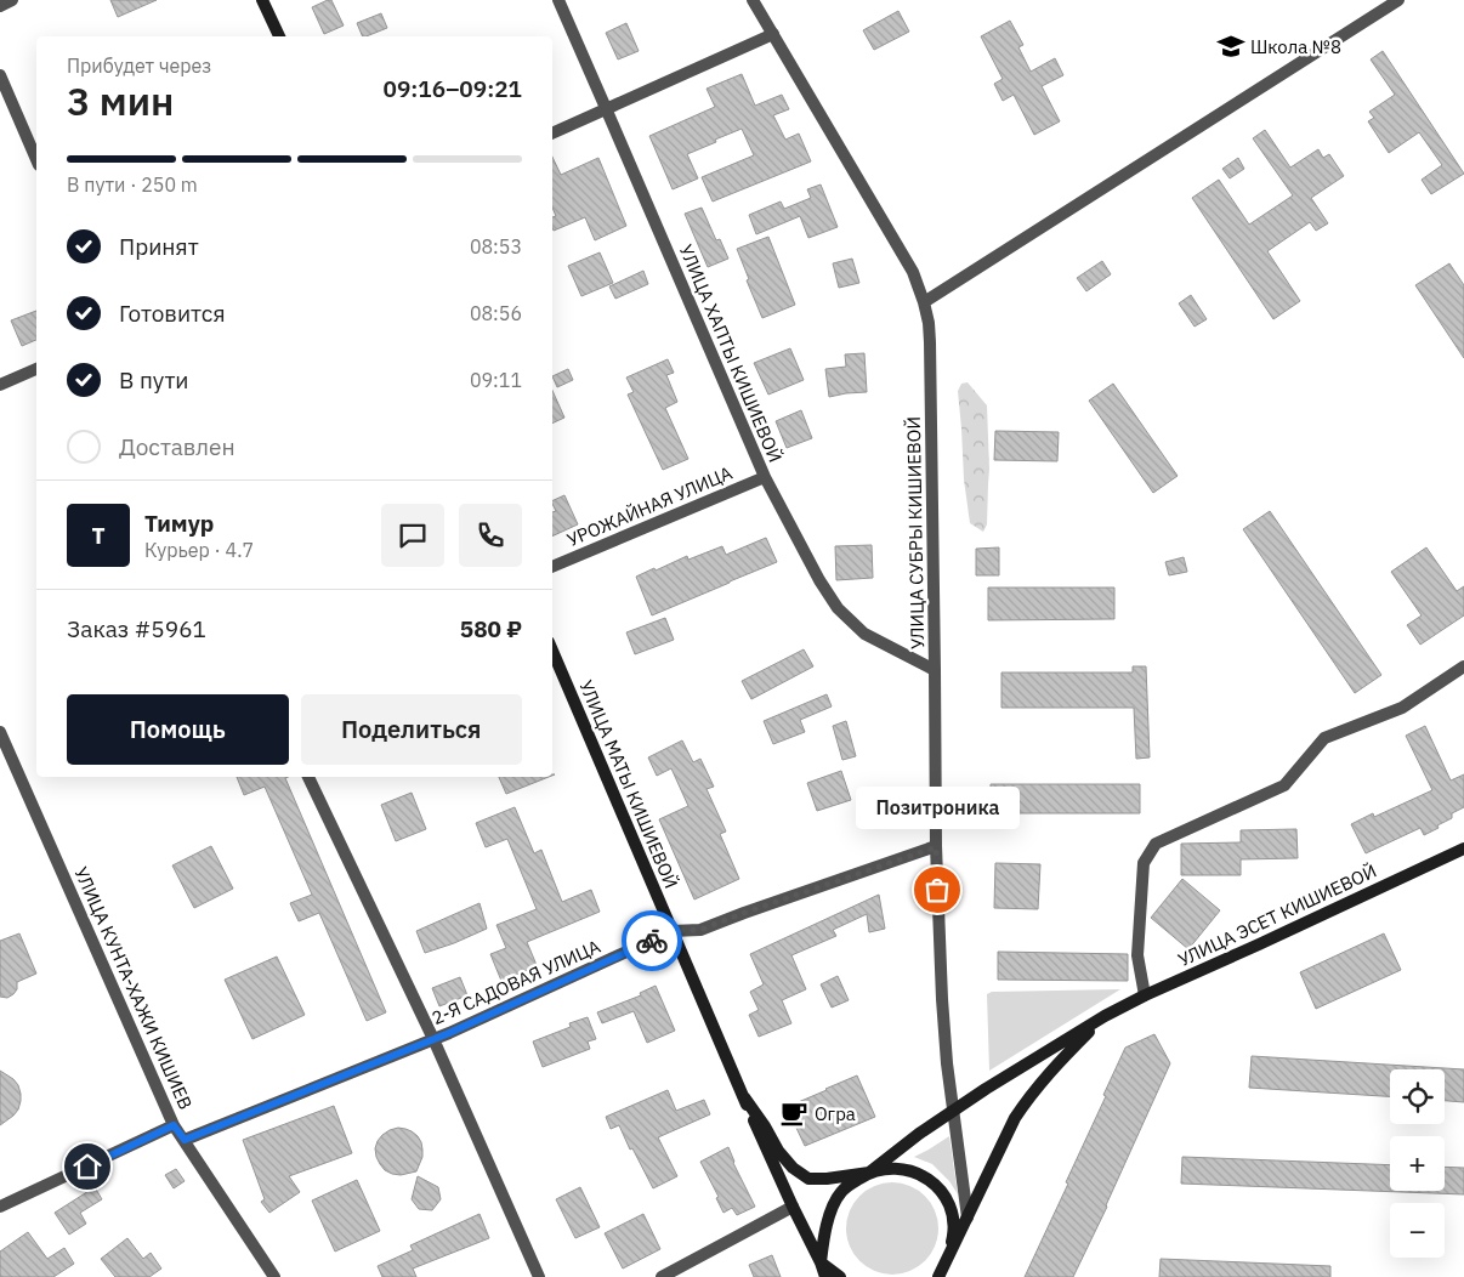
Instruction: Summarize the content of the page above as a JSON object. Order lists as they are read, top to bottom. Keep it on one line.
{"streets":{"main road":["УЛИЦА МАТЫ КИШИЕВОЙ","УЛИЦА ЭСЕТ КИШИЕВОЙ"],"street":["УЛИЦА ХАПТЫ КИШИЕВОЙ","УРОЖАЙНАЯ УЛИЦА","УЛИЦА СУБРЫ КИШИЕВОЙ","2-Я САДОВАЯ УЛИЦА","УЛИЦА КУНТА-ХАЖИ КИШИЕВ"]},"crossings":[["УЛИЦА ХАПТЫ КИШИЕВОЙ","УРОЖАЙНАЯ УЛИЦА"],["УЛИЦА ХАПТЫ КИШИЕВОЙ","УЛИЦА СУБРЫ КИШИЕВОЙ"],["УЛИЦА СУБРЫ КИШИЕВОЙ","2-Я САДОВАЯ УЛИЦА"],["УЛИЦА МАТЫ КИШИЕВОЙ","2-Я САДОВАЯ УЛИЦА"],["2-Я САДОВАЯ УЛИЦА","УЛИЦА КУНТА-ХАЖИ КИШИЕВ"]],"places":{"school or university":["Школа №8"],"other":["Позитроника"],"cafe":["Огра"]},"page":{"heading":["3 мин","Прибудет через","09:16–09:21"],"panel":["Тимур","Курьер · 4.7","Заказ #5961","580 ₽"],"bar":"В пути · 250 m","list":[["Принят","08:53"],["Готовится","08:56"],["В пути","09:11"],"Доставлен"],"round":"Т","buttons":["Помощь","Поделиться"],"bubble":"Позитроника","map_buttons":["+","−"]}}
